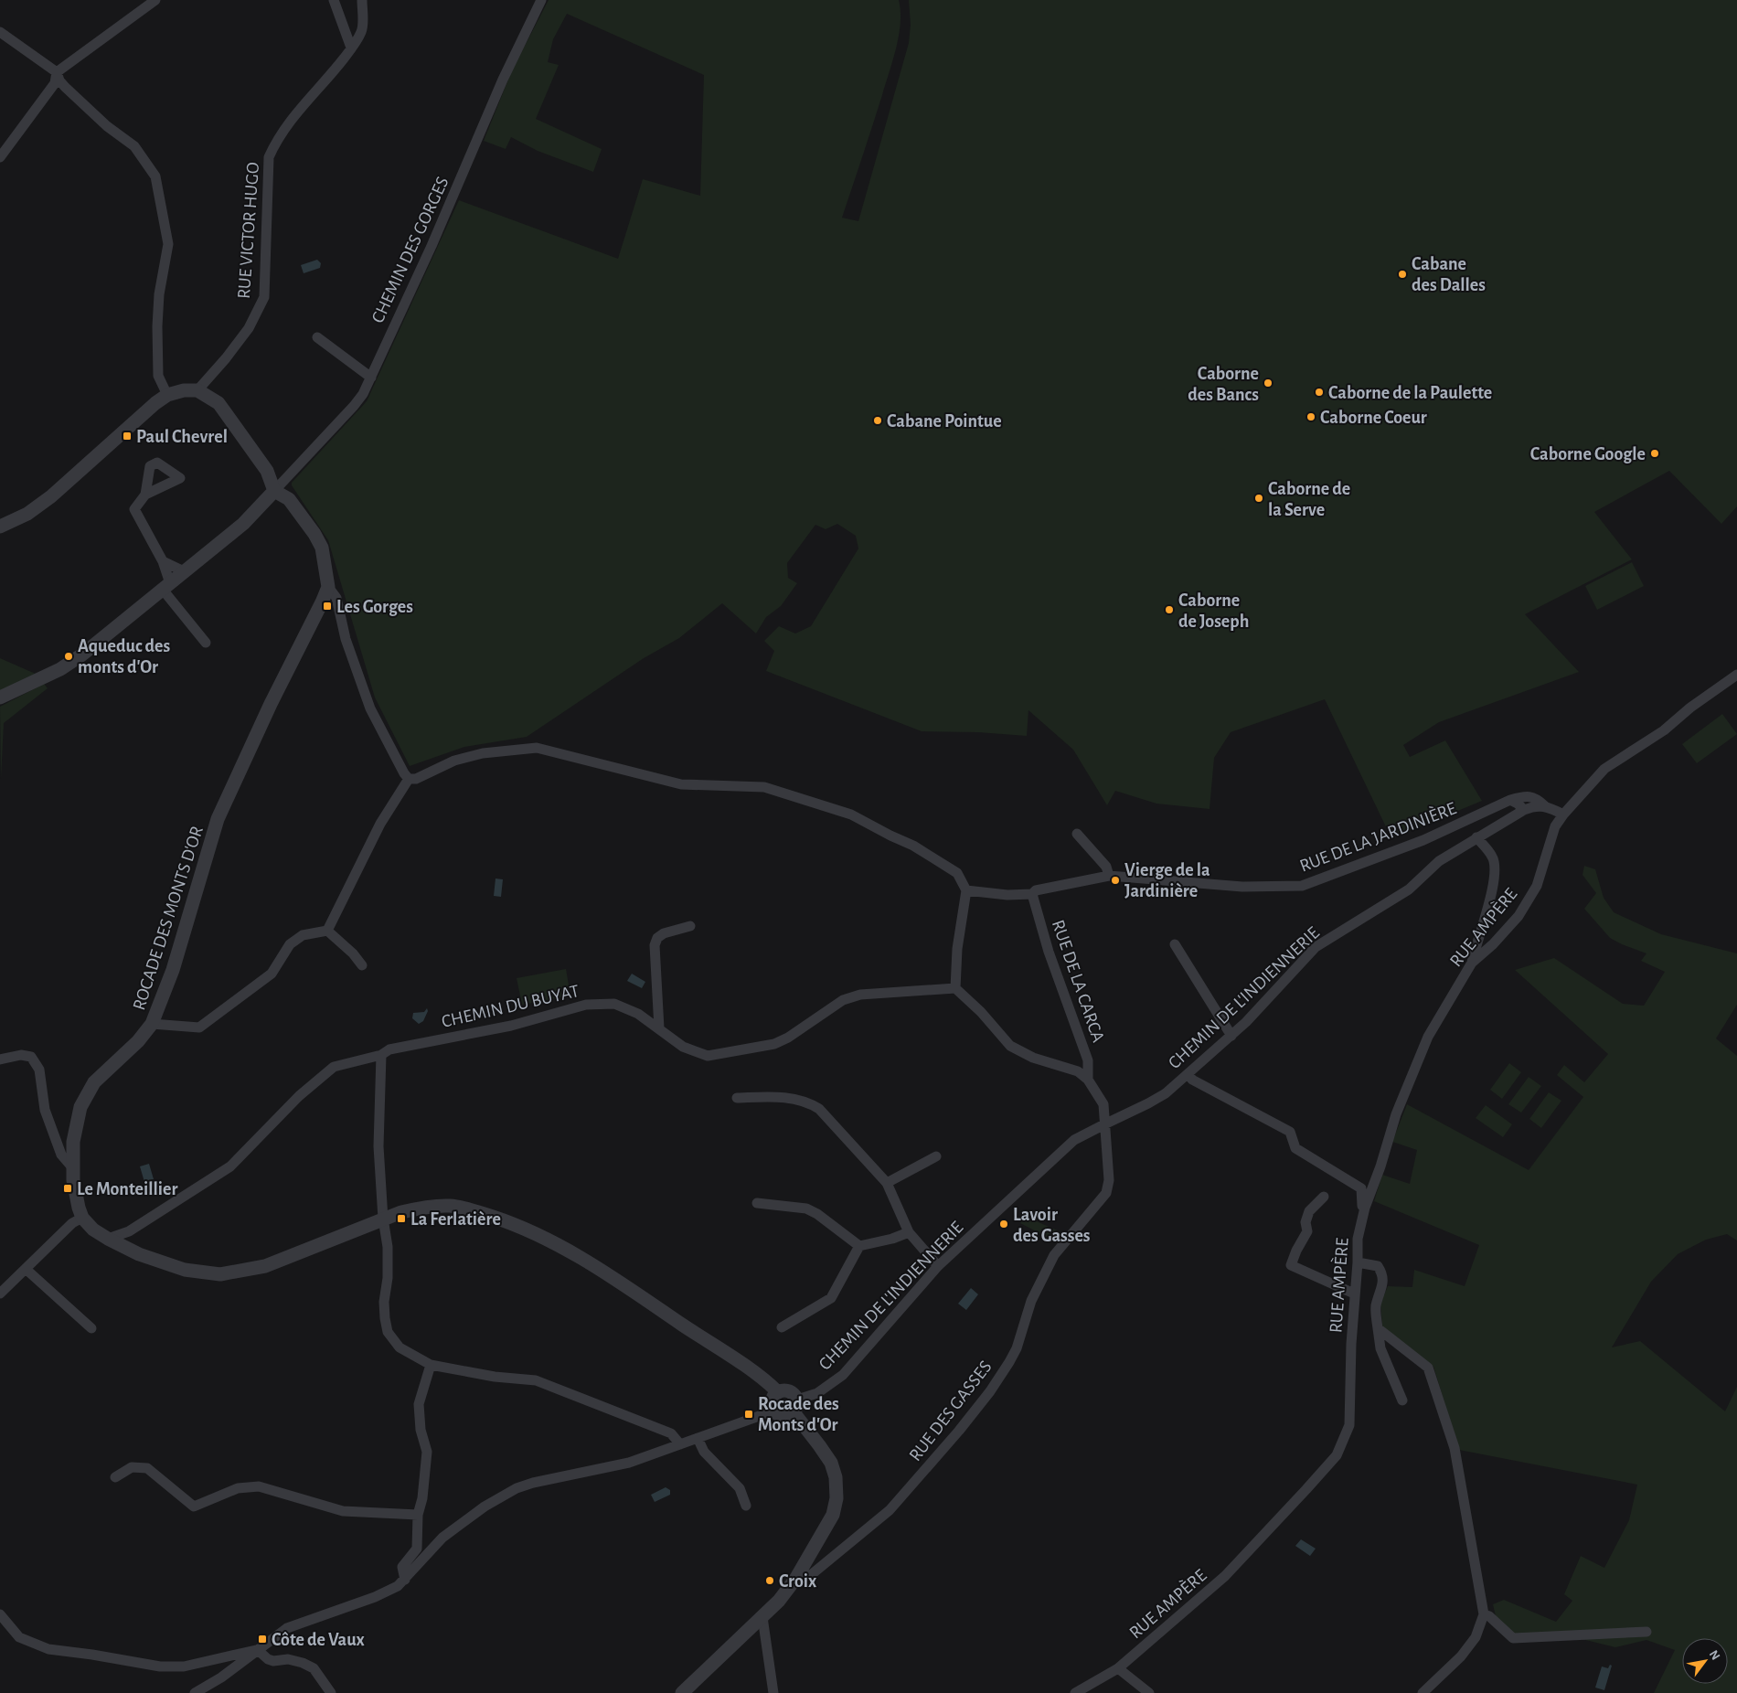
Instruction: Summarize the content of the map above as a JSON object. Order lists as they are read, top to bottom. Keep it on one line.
{"streets":{"street":["RUE VICTOR HUGO","CHEMIN DES GORGES","RUE DE LA JARDINIÈRE","ROCADE DES MONTS D'OR","RUE AMPÈRE","RUE DE LA CARCA","CHEMIN DE L'INDIENNERIE","CHEMIN DU BUYAT","RUE DES GASSES"]},"crossings":[["RUE DE LA JARDINIÈRE","RUE AMPÈRE"],["RUE DE LA JARDINIÈRE","RUE DE LA CARCA"],["CHEMIN DE L'INDIENNERIE","RUE DES GASSES"]],"places":{"other":["Cabane des Dalles","Caborne des Bancs","Caborne de la Paulette","Caborne Coeur","Cabane Pointue","Caborne Google","Caborne de la Serve","Caborne de Joseph","Aqueduc des monts d'Or","Vierge de la Jardinière","Lavoir des Gasses","Croix"],"transit":["Paul Chevrel","Les Gorges","Le Monteillier","La Ferlatière","Rocade des Monts d'Or","Côte de Vaux"]},"north":"top right"}
